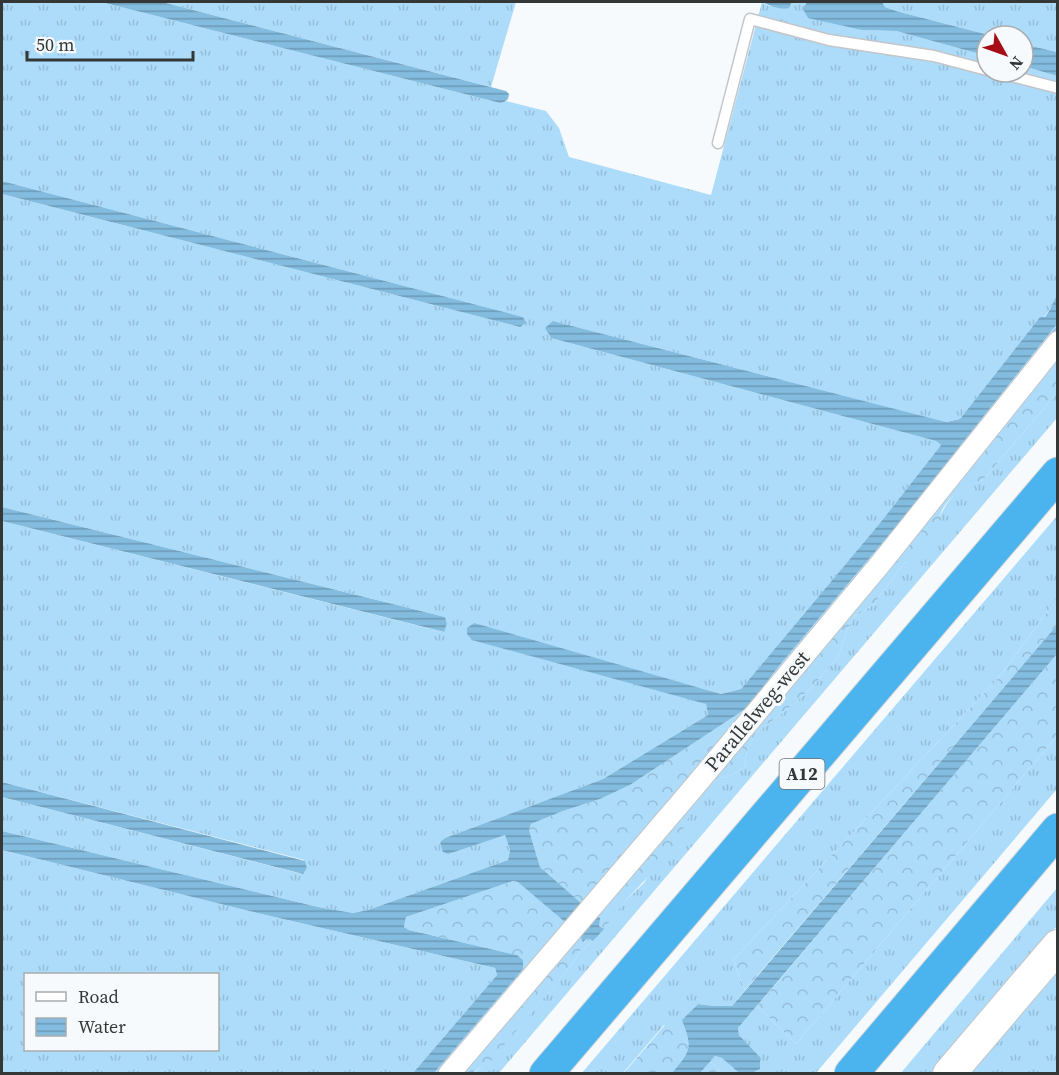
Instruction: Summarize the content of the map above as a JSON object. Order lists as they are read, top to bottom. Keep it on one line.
{"streets":{"highway":["A12"],"street":["Parallelweg-west"]},"legend":["Road","Water"],"scale_bar":"50 m","north":"bottom right"}
